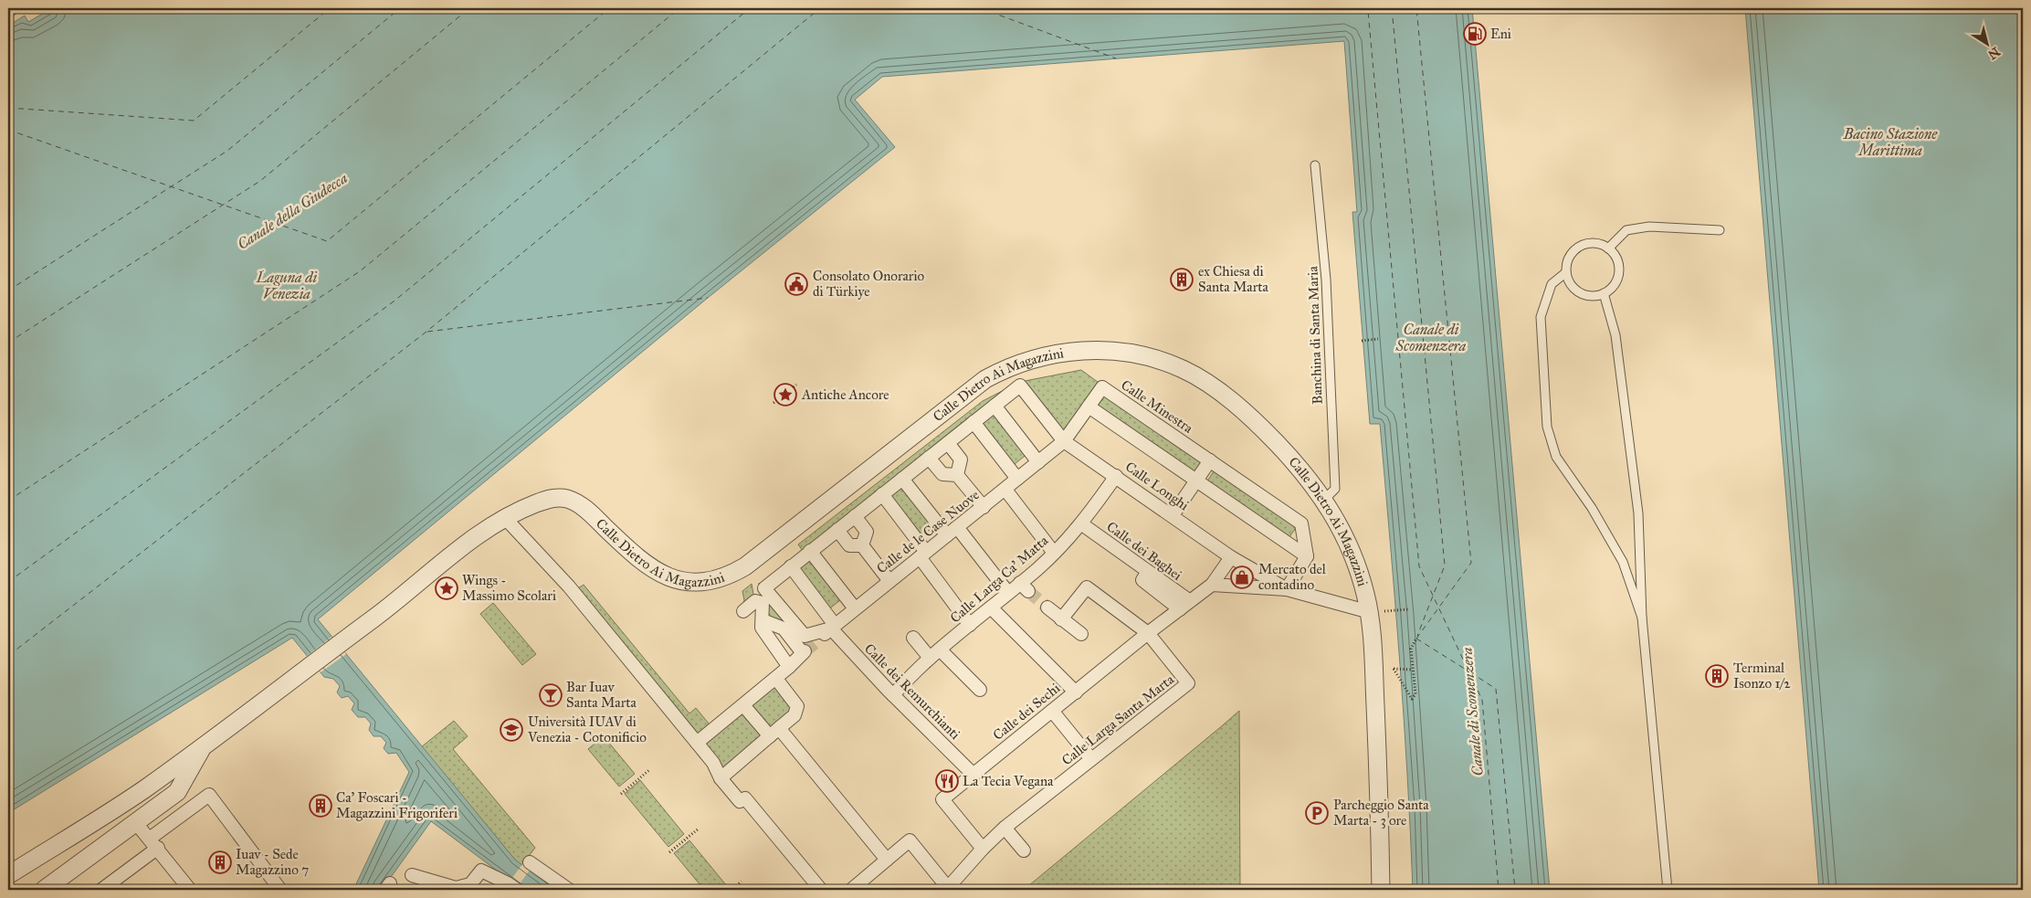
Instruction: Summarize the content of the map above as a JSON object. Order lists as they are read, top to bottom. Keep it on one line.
{"streets":{"street":["Calle Dietro Ai Magazzini","Calle Minestra","Calle Longhi","Calle de le Case Nuove","Calle dei Baghei","Calle Larga Ca' Matta","Calle dei Remurchianti","Calle dei Sechi","Calle Larga Santa Marta"],"lane":["Banchina di Santa Maria"]},"crossings":[["Banchina di Santa Maria","Calle Dietro Ai Magazzini"],["Calle Minestra","Calle de le Case Nuove"],["Calle Longhi","Calle de le Case Nuove"],["Calle Longhi","Calle Larga Ca' Matta"],["Calle Longhi","Calle dei Sechi"],["Calle de le Case Nuove","Calle dei Remurchianti"],["Calle dei Baghei","Calle Larga Ca' Matta"],["Calle dei Baghei","Calle dei Sechi"],["Calle Larga Ca' Matta","Calle dei Remurchianti"],["Calle dei Remurchianti","Calle dei Sechi"],["Calle dei Sechi","Calle Larga Santa Marta"]],"water":["Bacino Stazione Marittima","Canale della Giudecca","Laguna di Venezia","Canale di Scomenzera"],"places":{"fuel station":["Eni"],"building":["ex Chiesa di Santa Marta","Terminal Isonzo 1/2","Ca' Foscari - Magazzini Frigoriferi","Iuav - Sede Magazzino 7"],"public building":["Consolato Onorario di Türkiye"],"place":["Antiche Ancore","Wings - Massimo Scolari"],"shop":["Mercato del contadino"],"bar":["Bar Iuav Santa Marta"],"school or university":["Università IUAV di Venezia - Cotonificio"],"restaurant":["La Tecia Vegana"],"parking":["Parcheggio Santa Marta - 3 ore"]},"north":"bottom right"}
